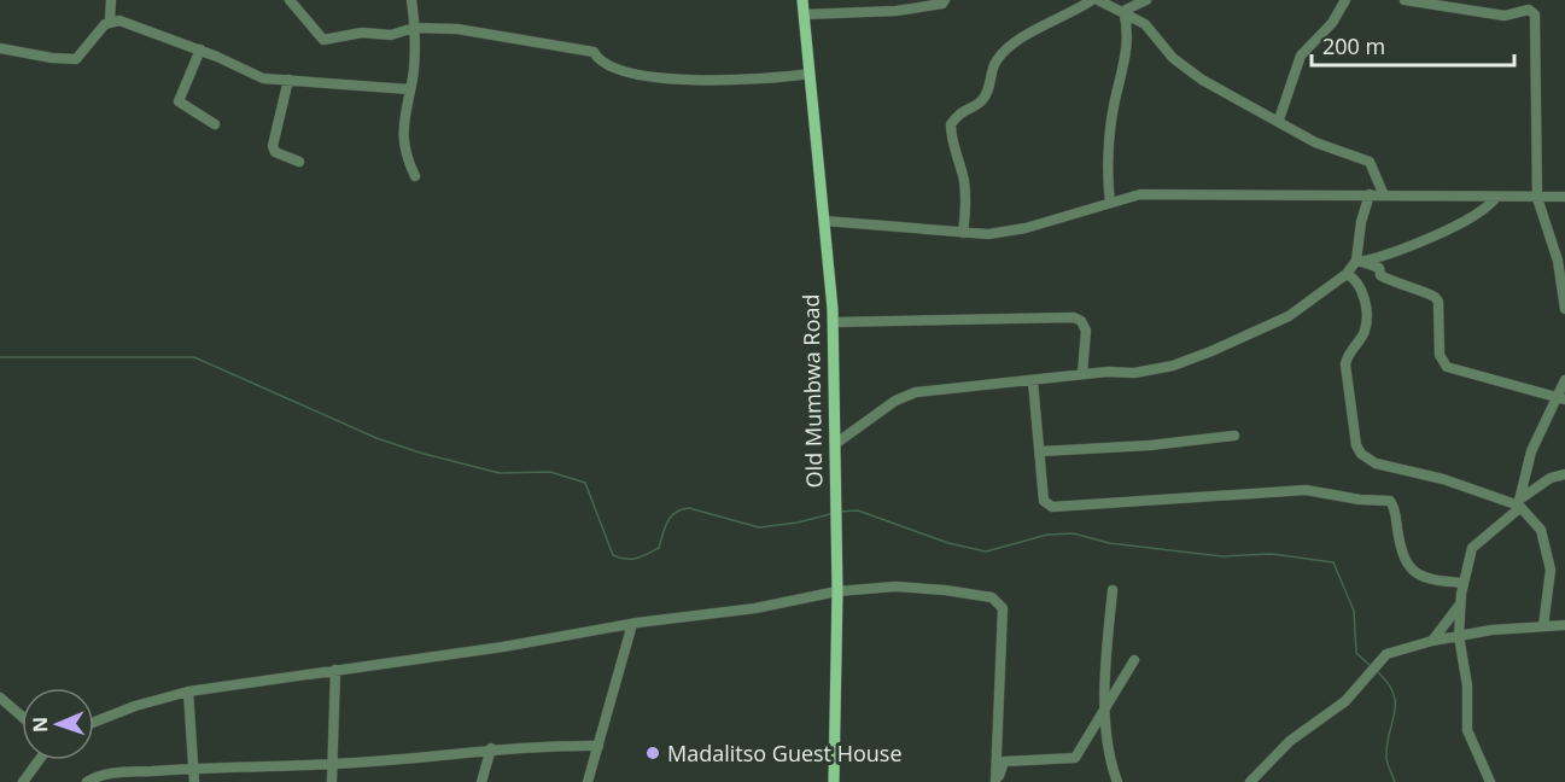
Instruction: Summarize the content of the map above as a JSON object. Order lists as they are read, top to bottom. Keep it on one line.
{"streets":{"main road":["Old Mumbwa Road"]},"places":["Madalitso Guest House"],"scale_bar":"200 m","north":"left"}
